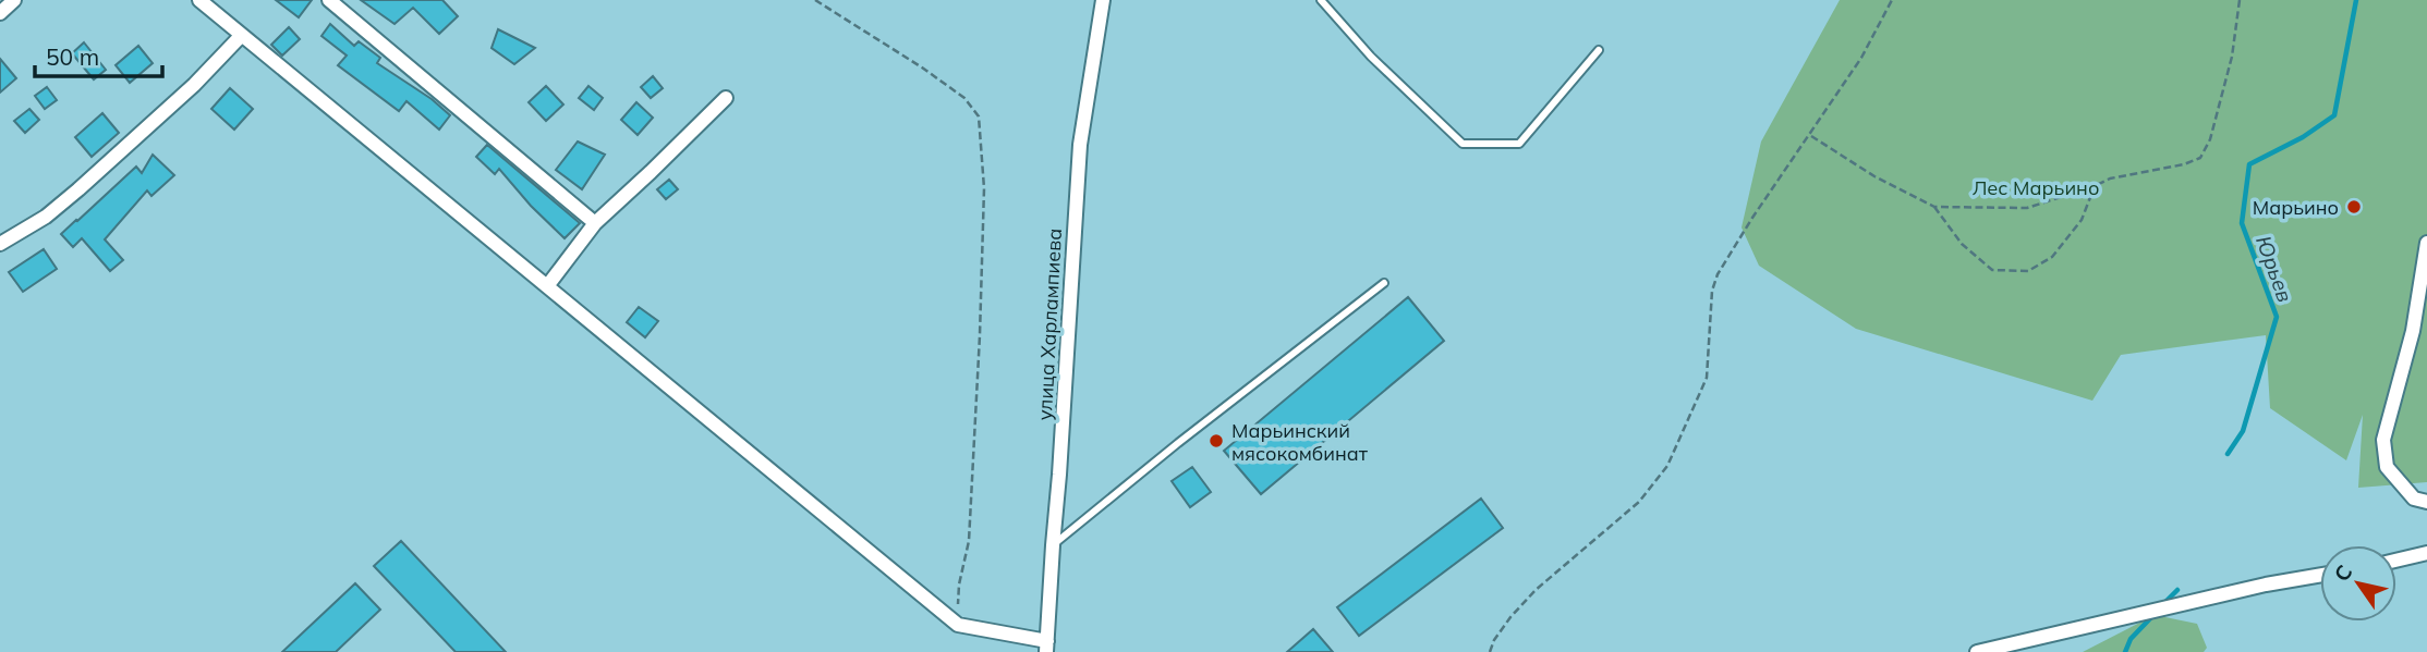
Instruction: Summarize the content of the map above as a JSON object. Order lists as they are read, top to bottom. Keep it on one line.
{"streets":{"street":["улица Харлампиева"]},"water":["Юрьев"],"parks":["Лес Марьино"],"places":["Марьино","Марьинский мясокомбинат"],"scale_bar":"50 m","north":"top left"}
